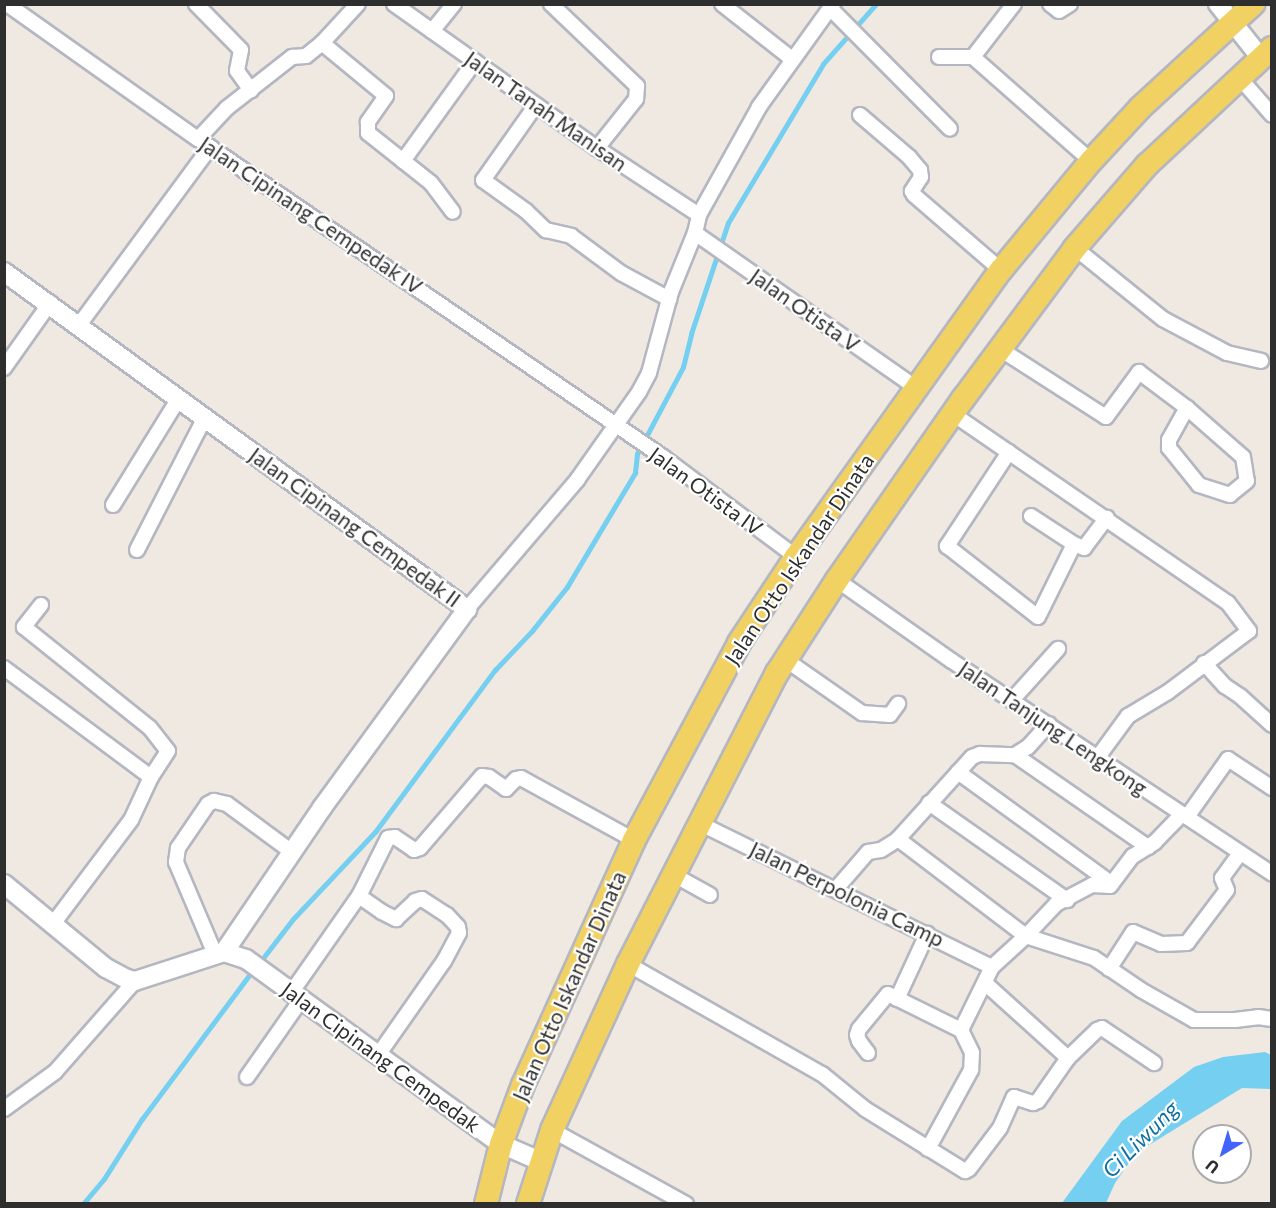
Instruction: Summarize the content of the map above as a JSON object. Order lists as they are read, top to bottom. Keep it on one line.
{"streets":{"main road":["Jalan Otto Iskandar Dinata"],"street":["Jalan Tanah Manisan","Jalan Cipinang Cempedak IV","Jalan Otista V","Jalan Otista IV","Jalan Cipinang Cempedak II","Jalan Tanjung Lengkong","Jalan Perpolonia Camp","Jalan Cipinang Cempedak"]},"crossings":[["Jalan Cipinang Cempedak IV","Jalan Otista IV"],["Jalan Otista V","Jalan Otto Iskandar Dinata"],["Jalan Otista IV","Jalan Otto Iskandar Dinata"],["Jalan Cipinang Cempedak II","Jalan Cipinang Cempedak"],["Jalan Otto Iskandar Dinata","Jalan Tanjung Lengkong"],["Jalan Otto Iskandar Dinata","Jalan Perpolonia Camp"],["Jalan Otto Iskandar Dinata","Jalan Cipinang Cempedak"]],"water":["Ci Liwung"],"north":"bottom left"}
